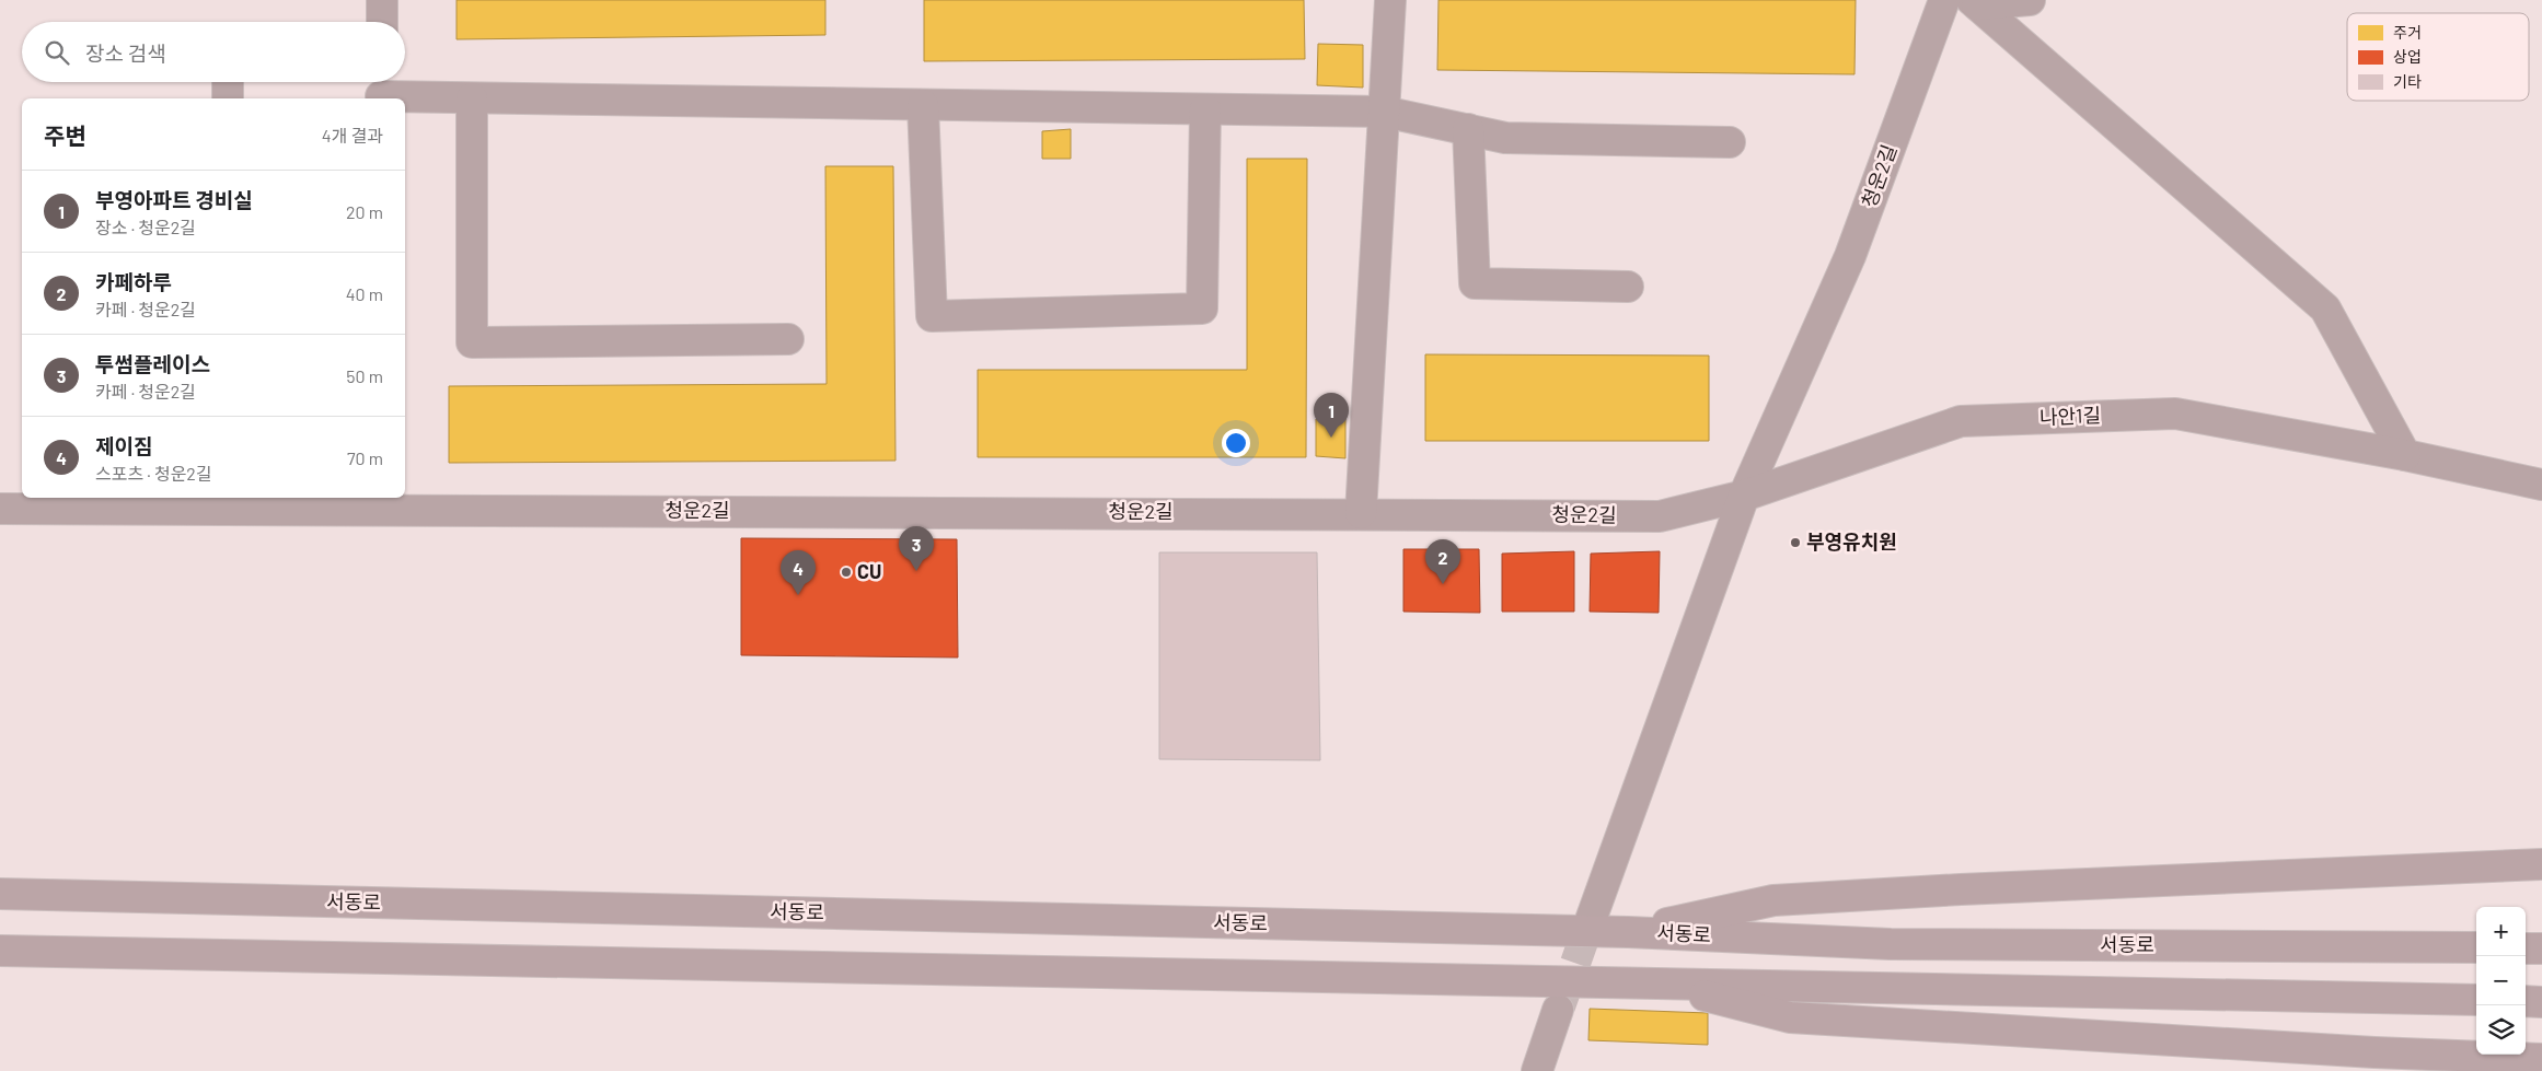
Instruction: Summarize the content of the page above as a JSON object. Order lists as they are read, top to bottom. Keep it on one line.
{"streets":{"main road":["서동로"],"street":["청운2길","나안1길"]},"crossings":[["청운2길","나안1길"]],"places":["부영유치원","CU"],"legend":["주거","상업","기타"],"page":{"search":"장소 검색","heading":["주변","4개 결과"],"list":[{"mark":"1","name":"부영아파트 경비실","note":"장소 · 청운2길","value":"20 m"},{"mark":"2","name":"카페하루","note":"카페 · 청운2길","value":"40 m"},{"mark":"3","name":"투썸플레이스","note":"카페 · 청운2길","value":"50 m"},{"mark":"4","name":"제이짐","note":"스포츠 · 청운2길","value":"70 m"}],"pins":["1","3","2","4"],"map_buttons":["+","−"]}}
